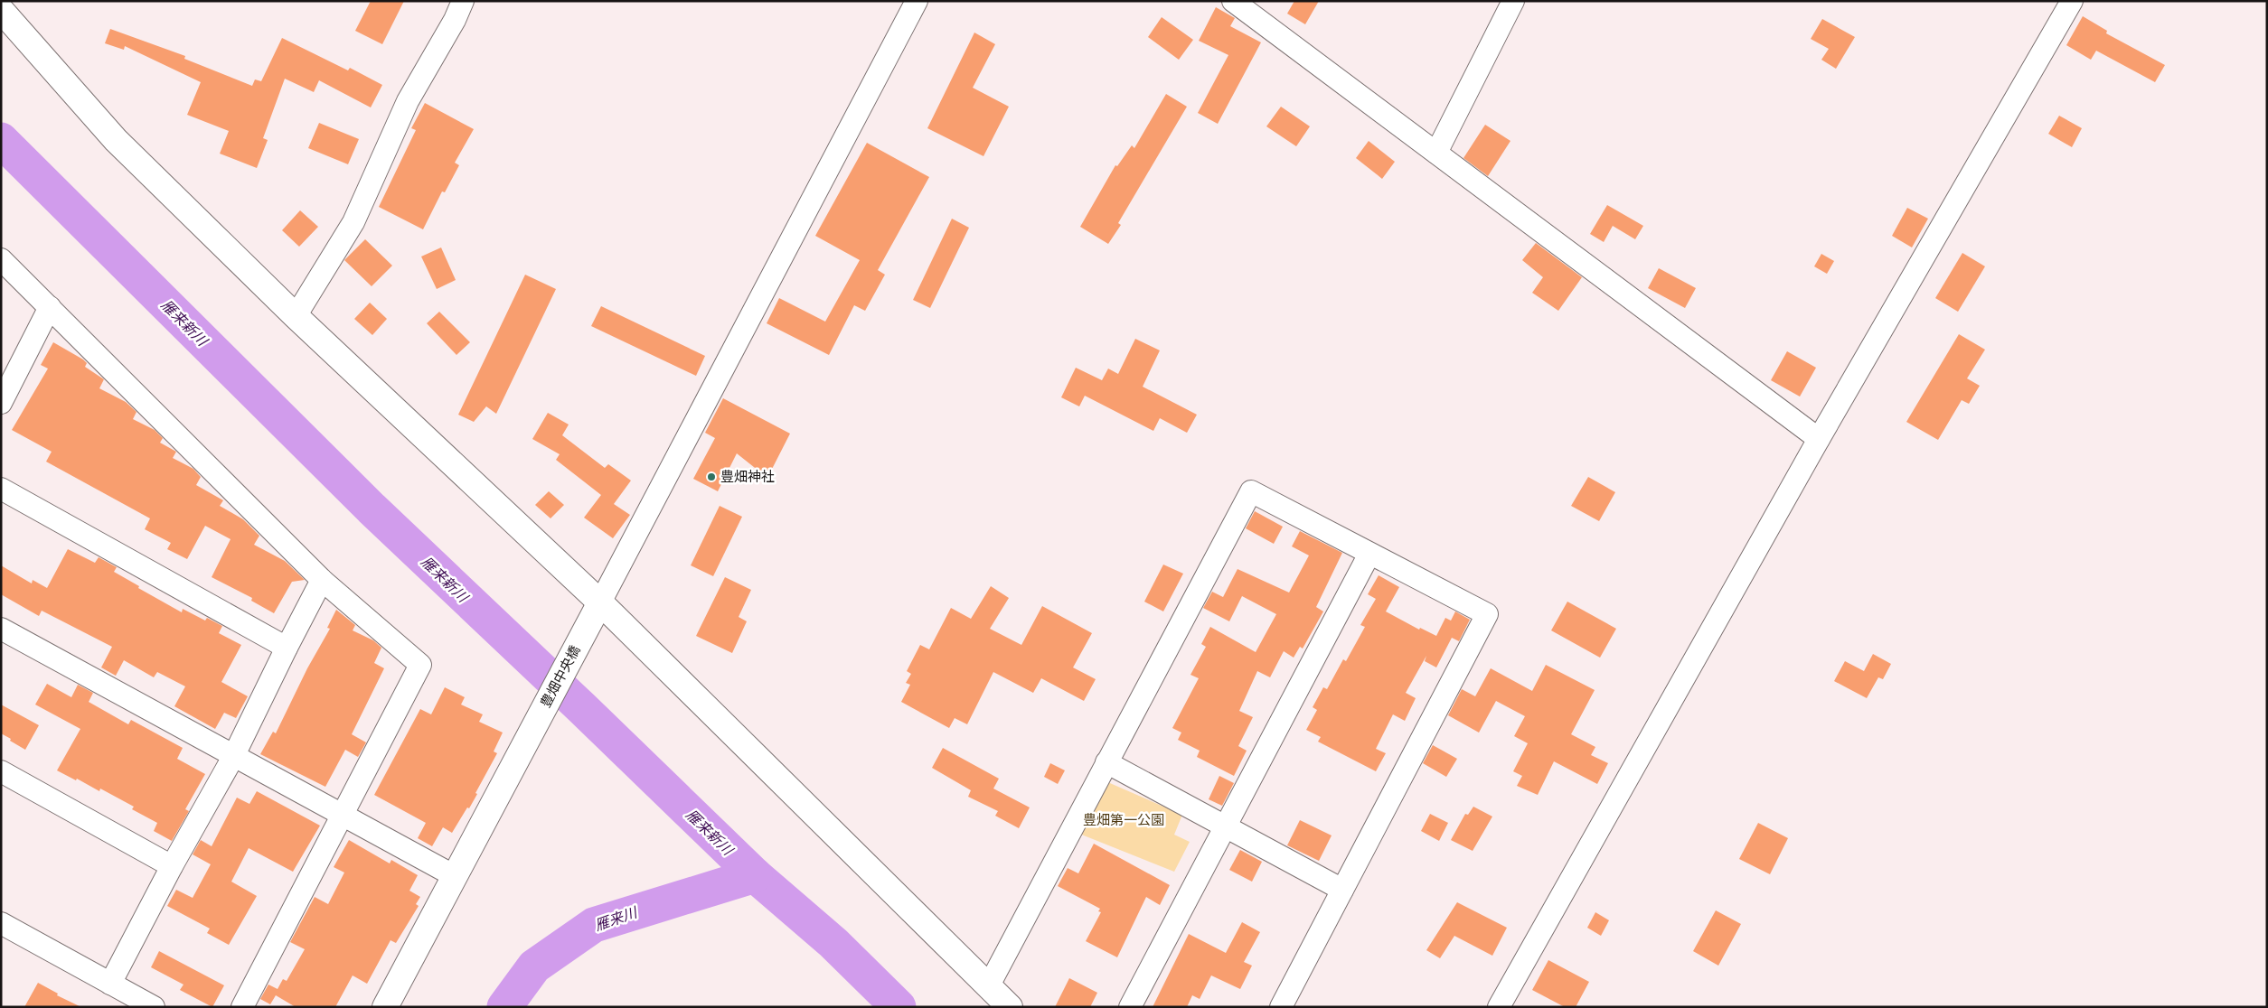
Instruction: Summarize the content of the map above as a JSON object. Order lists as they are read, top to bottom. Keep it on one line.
{"streets":{"street":["豊畑中央橋"]},"water":["雁来新川","雁来川"],"parks":["豊畑第一公園"],"places":["豊畑神社"]}
